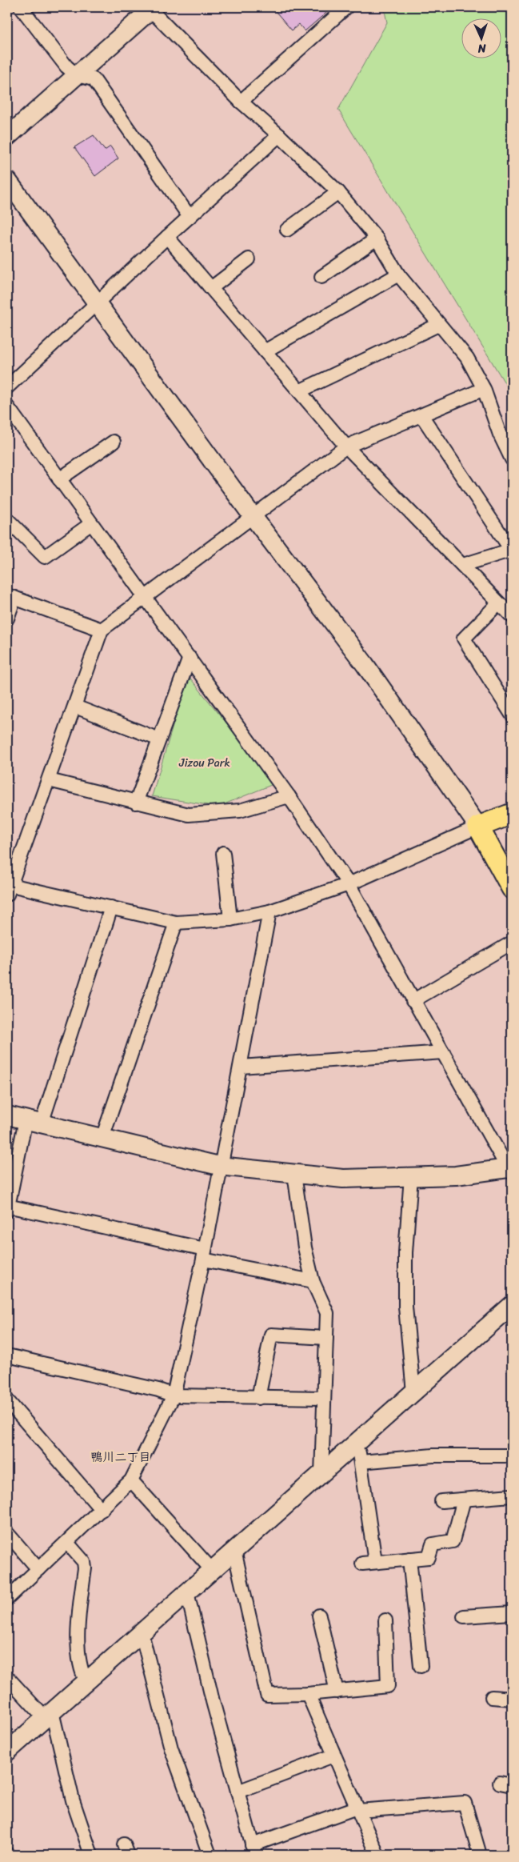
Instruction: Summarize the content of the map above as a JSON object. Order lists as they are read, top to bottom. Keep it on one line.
{"districts":["鴨川二丁目"],"parks":["Jizou Park"],"north":"bottom"}
